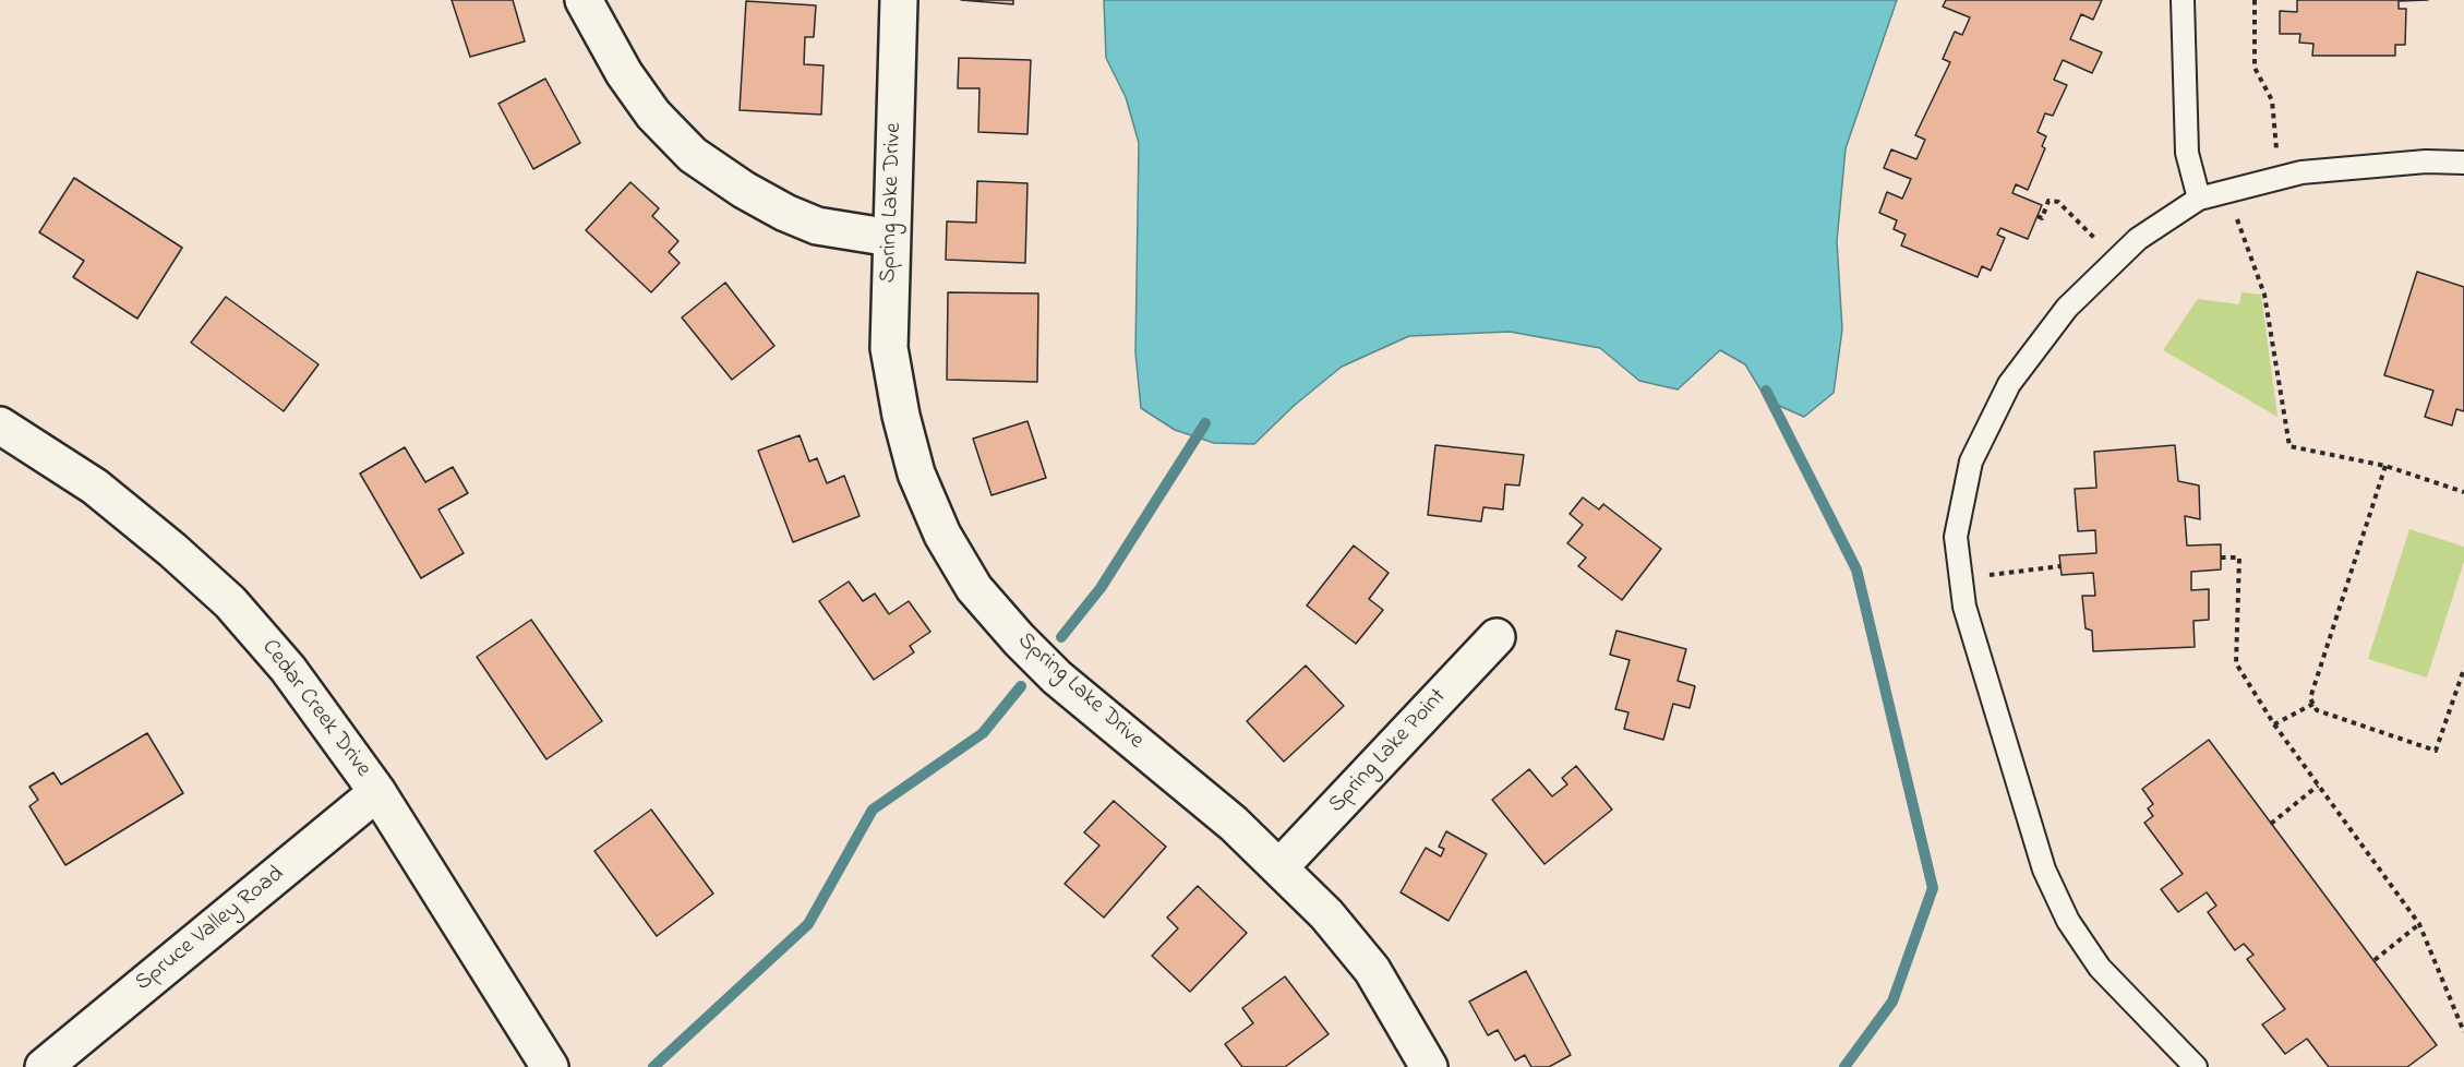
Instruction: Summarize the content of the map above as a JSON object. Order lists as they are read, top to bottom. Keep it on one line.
{"streets":{"street":["Spring Lake Drive","Cedar Creek Drive","Spring Lake Point","Spruce Valley Road"]},"crossings":[["Spring Lake Drive","Spring Lake Point"],["Cedar Creek Drive","Spruce Valley Road"]]}
